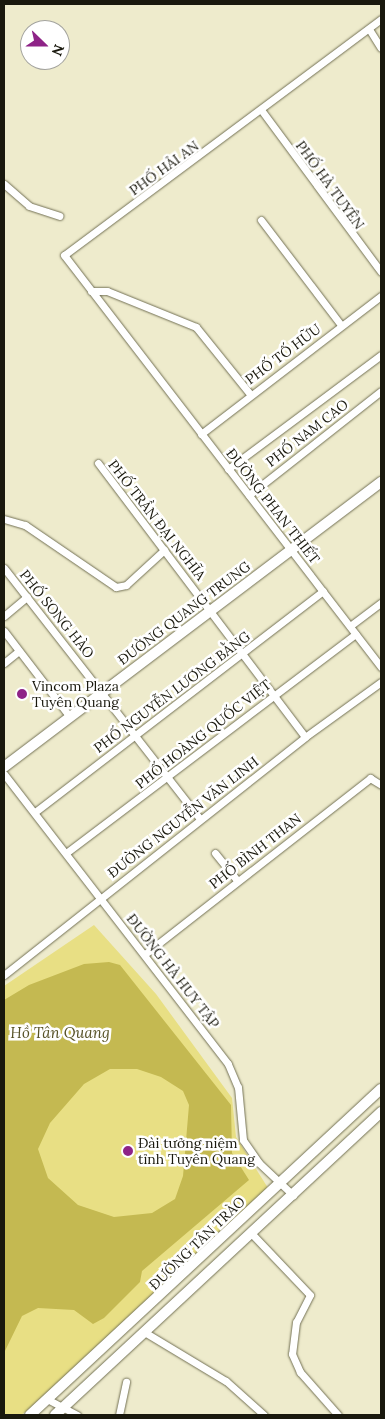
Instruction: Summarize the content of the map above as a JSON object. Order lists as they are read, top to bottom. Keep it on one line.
{"streets":{"main road":["ĐƯỜNG QUANG TRUNG","ĐƯỜNG TÂN TRÀO"],"street":["PHỐ HẢI AN","PHỐ HÀ TUYÊN","PHỐ TỐ HỮU","PHỐ NAM CAO","ĐƯỜNG PHAN THIẾT","PHỐ TRẦN ĐẠI NGHĨA","PHỐ SONG HÀO","PHỐ NGUYỄN LƯƠNG BẰNG","PHỐ HOÀNG QUỐC VIỆT","ĐƯỜNG NGUYỄN VĂN LINH","PHỐ BÌNH THAN","ĐƯỜNG HÀ HUY TẬP"]},"crossings":[["PHỐ HẢI AN","PHỐ HÀ TUYÊN"],["PHỐ HẢI AN","ĐƯỜNG PHAN THIẾT"],["PHỐ TỐ HỮU","ĐƯỜNG PHAN THIẾT"],["PHỐ NAM CAO","ĐƯỜNG PHAN THIẾT"],["ĐƯỜNG PHAN THIẾT","ĐƯỜNG QUANG TRUNG"],["ĐƯỜNG PHAN THIẾT","PHỐ NGUYỄN LƯƠNG BẰNG"],["ĐƯỜNG PHAN THIẾT","PHỐ HOÀNG QUỐC VIỆT"],["PHỐ TRẦN ĐẠI NGHĨA","ĐƯỜNG QUANG TRUNG"],["PHỐ TRẦN ĐẠI NGHĨA","PHỐ NGUYỄN LƯƠNG BẰNG"],["PHỐ TRẦN ĐẠI NGHĨA","PHỐ HOÀNG QUỐC VIỆT"],["PHỐ TRẦN ĐẠI NGHĨA","ĐƯỜNG NGUYỄN VĂN LINH"],["ĐƯỜNG QUANG TRUNG","PHỐ SONG HÀO"],["PHỐ SONG HÀO","PHỐ NGUYỄN LƯƠNG BẰNG"],["PHỐ SONG HÀO","PHỐ HOÀNG QUỐC VIỆT"],["PHỐ SONG HÀO","ĐƯỜNG NGUYỄN VĂN LINH"],["PHỐ NGUYỄN LƯƠNG BẰNG","ĐƯỜNG HÀ HUY TẬP"],["PHỐ HOÀNG QUỐC VIỆT","ĐƯỜNG HÀ HUY TẬP"],["ĐƯỜNG NGUYỄN VĂN LINH","ĐƯỜNG HÀ HUY TẬP"],["PHỐ BÌNH THAN","ĐƯỜNG HÀ HUY TẬP"],["ĐƯỜNG HÀ HUY TẬP","ĐƯỜNG TÂN TRÀO"]],"water":["Hồ Tân Quang"],"places":["Vincom Plaza Tuyên Quang","Đài tưởng niệm tỉnh Tuyên Quang"],"north":"right"}
